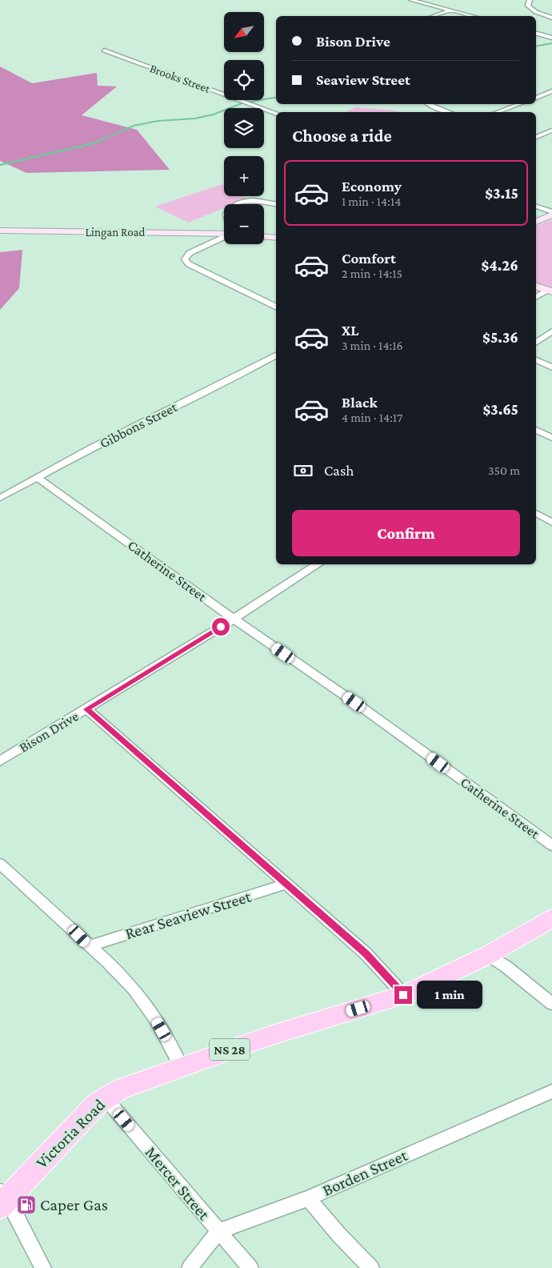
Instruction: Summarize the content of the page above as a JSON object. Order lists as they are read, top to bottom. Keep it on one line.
{"streets":{"main road":["NS 28","Victoria Road"],"street":["Brooks Street","Lingan Road","Gibbons Street","Catherine Street","Bison Drive","Rear Seaview Street","Borden Street","Mercer Street"]},"crossings":[["Gibbons Street","Catherine Street"],["Catherine Street","Bison Drive"],["Victoria Road","Mercer Street"],["Borden Street","Mercer Street"]],"places":{"fuel station":["Caper Gas"]},"north":"bottom left","page":{"map_buttons":["+","−"],"banner":["Bison Drive","Seaview Street"],"heading":"Choose a ride","list":[{"name":"Economy","note":"1 min · 14:14","value":"$3.15"},{"name":"Comfort","note":"2 min · 14:15","value":"$4.26"},{"name":"XL","note":"3 min · 14:16","value":"$5.36"},{"name":"Black","note":"4 min · 14:17","value":"$3.65"}],"pay":["Cash","350 m"],"buttons":"Confirm","bubble":"1 min"}}
